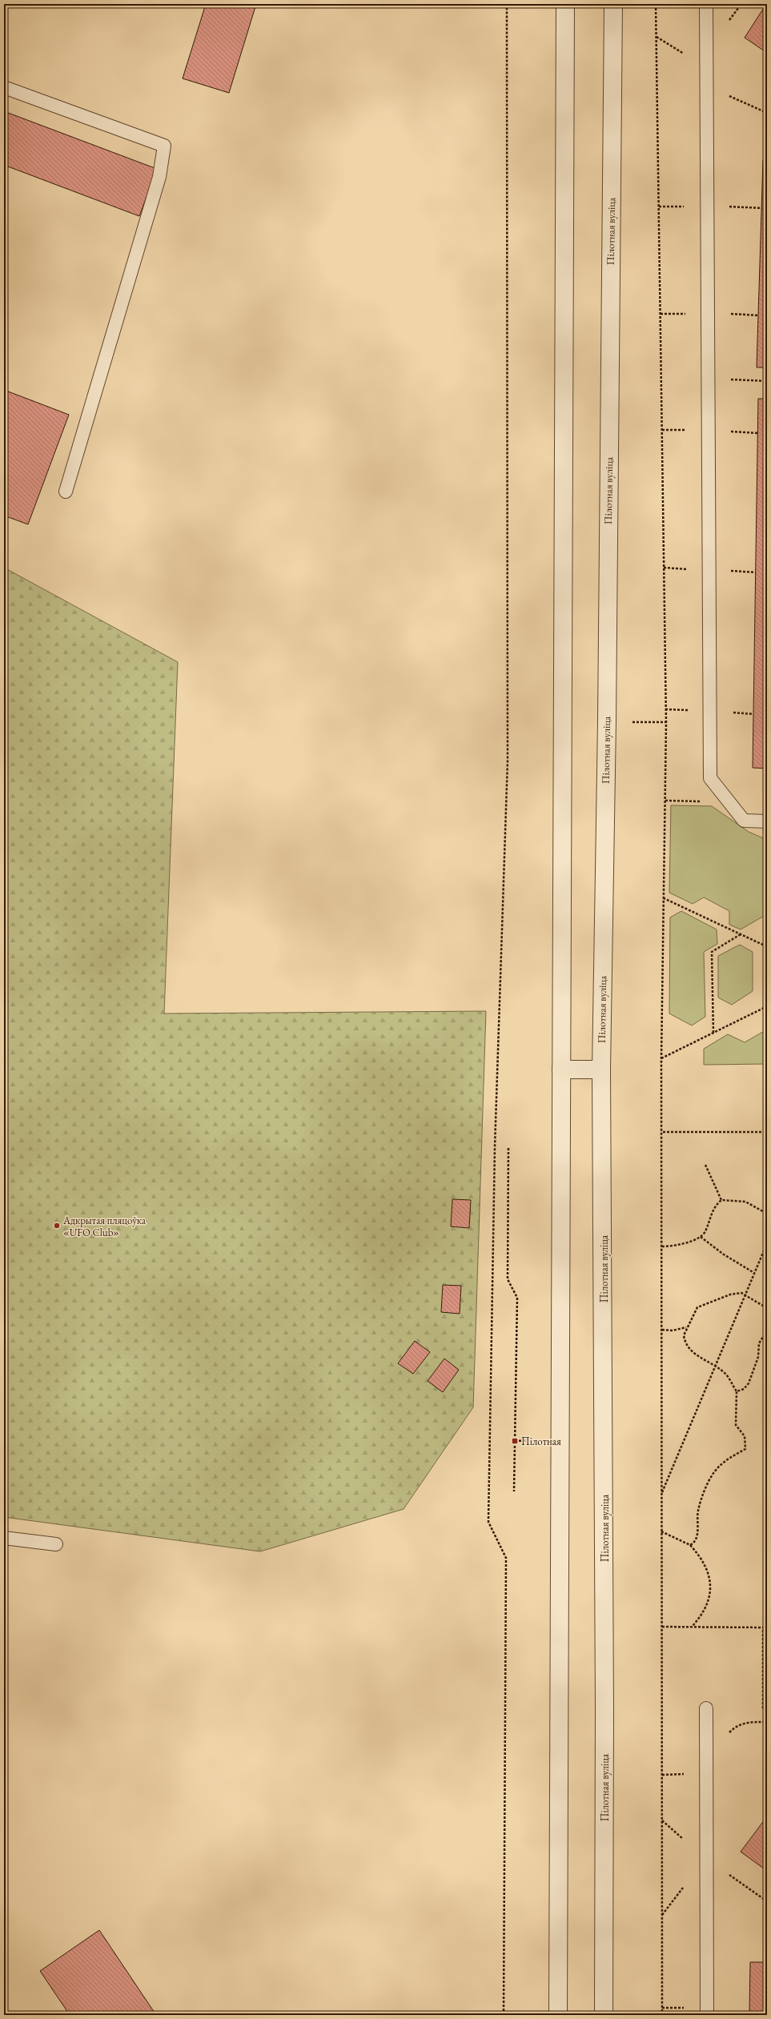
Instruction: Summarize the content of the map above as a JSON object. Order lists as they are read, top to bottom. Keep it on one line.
{"streets":{"street":["Пілотная вуліца"]},"places":{"other":["Адкрытая пляцоўка «UFO Club»"],"transit":["Пілотная"]}}
